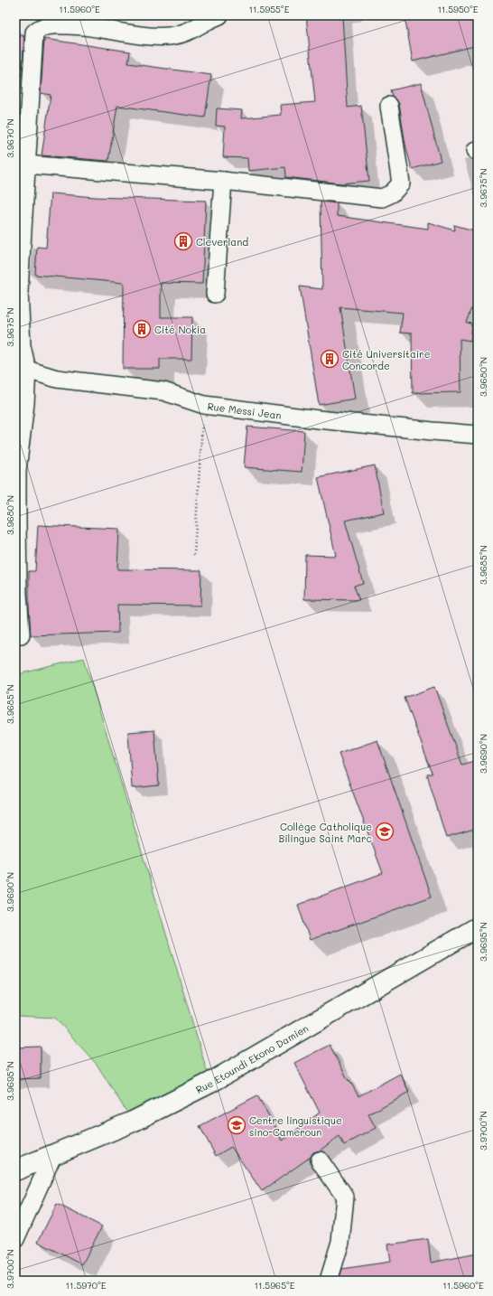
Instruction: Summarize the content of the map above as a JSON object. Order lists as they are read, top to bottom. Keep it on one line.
{"streets":{"street":["Rue Messi Jean","Rue Etoundi Ekono Damien"]},"places":{"building":["Cleverland","Cité Nokia","Cité Universitaire Concorde"],"school or university":["Collège Catholique Bilingue Saint Marc","Centre linguistique sino-Cameroun"]},"coordinates":["11.5960°E","11.5955°E","11.5950°E","3.9670°N","3.9675°N","3.9680°N","3.9685°N","3.9690°N","3.9695°N","3.9700°N","11.5970°E","11.5965°E"]}
